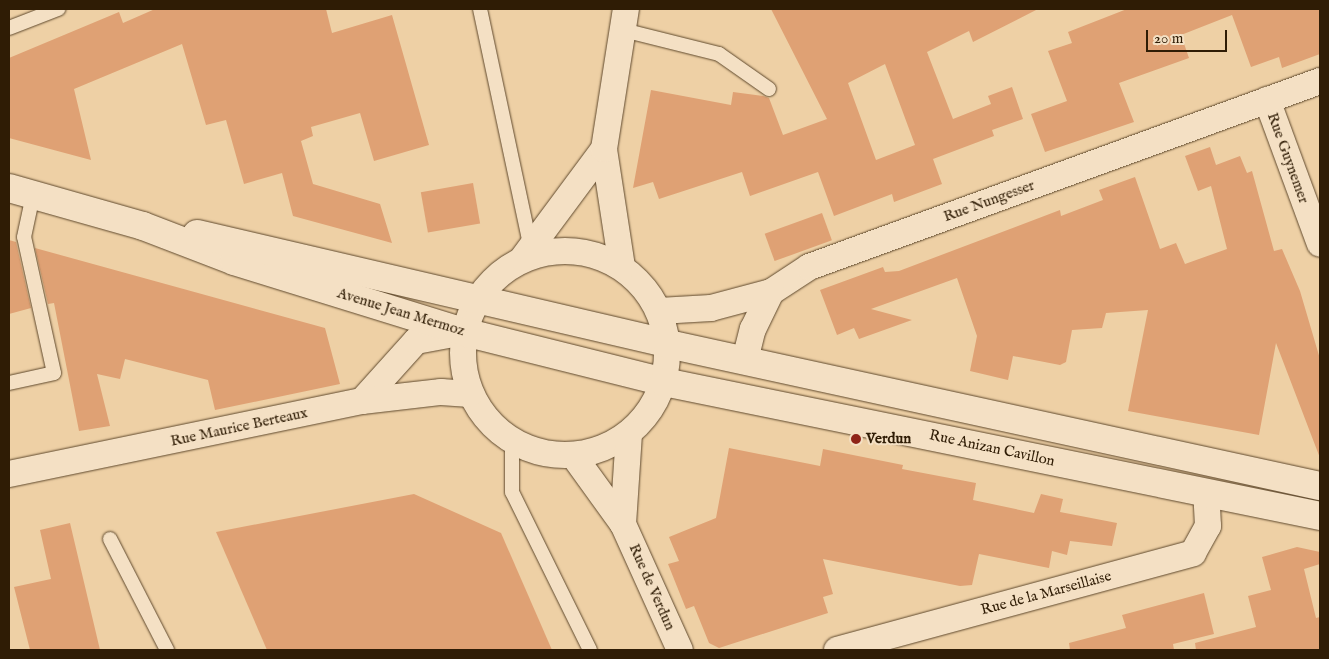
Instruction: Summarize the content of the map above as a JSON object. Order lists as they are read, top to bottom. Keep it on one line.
{"streets":{"main road":["Avenue Jean Mermoz","Rue Anizan Cavillon"],"street":["Rue Guynemer","Rue Nungesser","Rue Maurice Berteaux","Rue de Verdun","Rue de la Marseillaise"]},"crossings":[["Rue Guynemer","Rue Nungesser"],["Avenue Jean Mermoz","Rue Anizan Cavillon"],["Rue Anizan Cavillon","Rue de la Marseillaise"]],"places":["Verdun"],"scale_bar":"20 m"}
